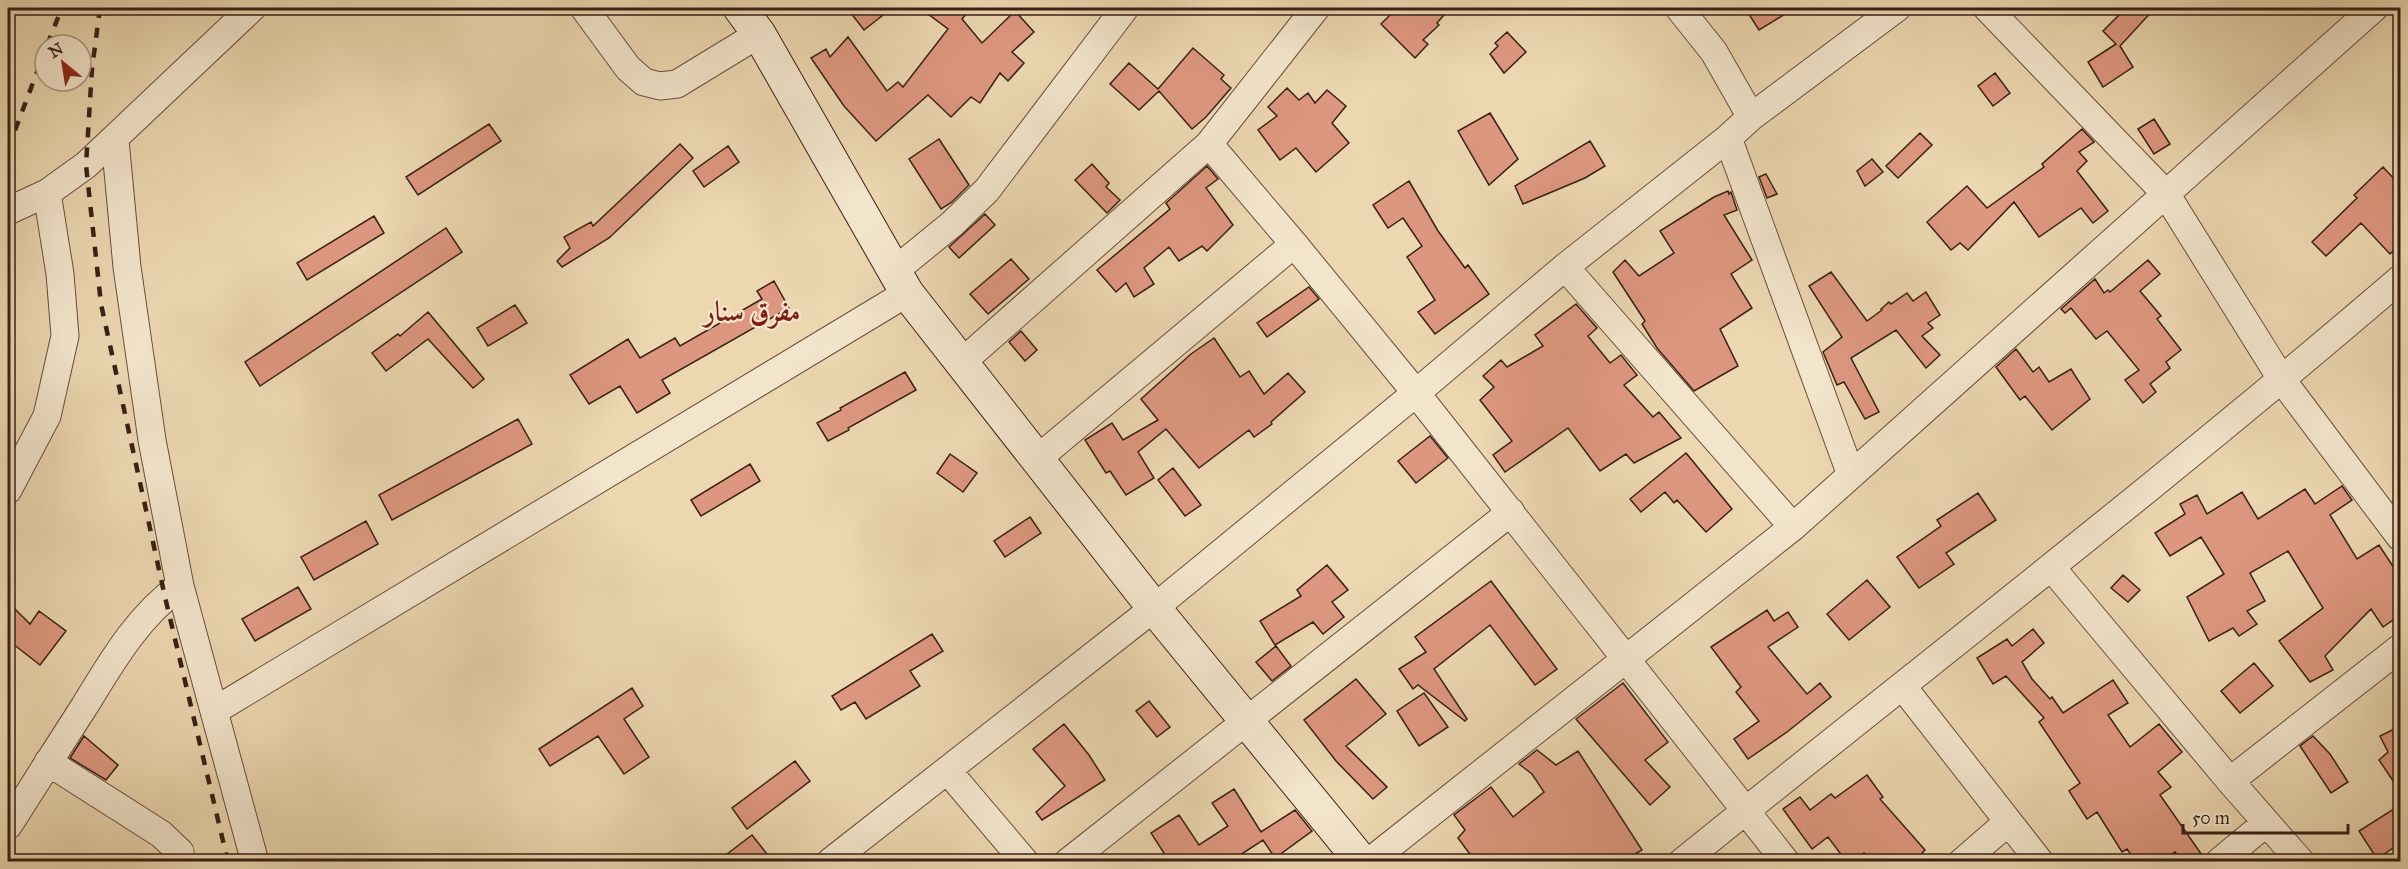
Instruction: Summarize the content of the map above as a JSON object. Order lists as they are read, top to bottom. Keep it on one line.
{"districts":["مفرق سنار"],"scale_bar":"50 m","north":"top left"}
